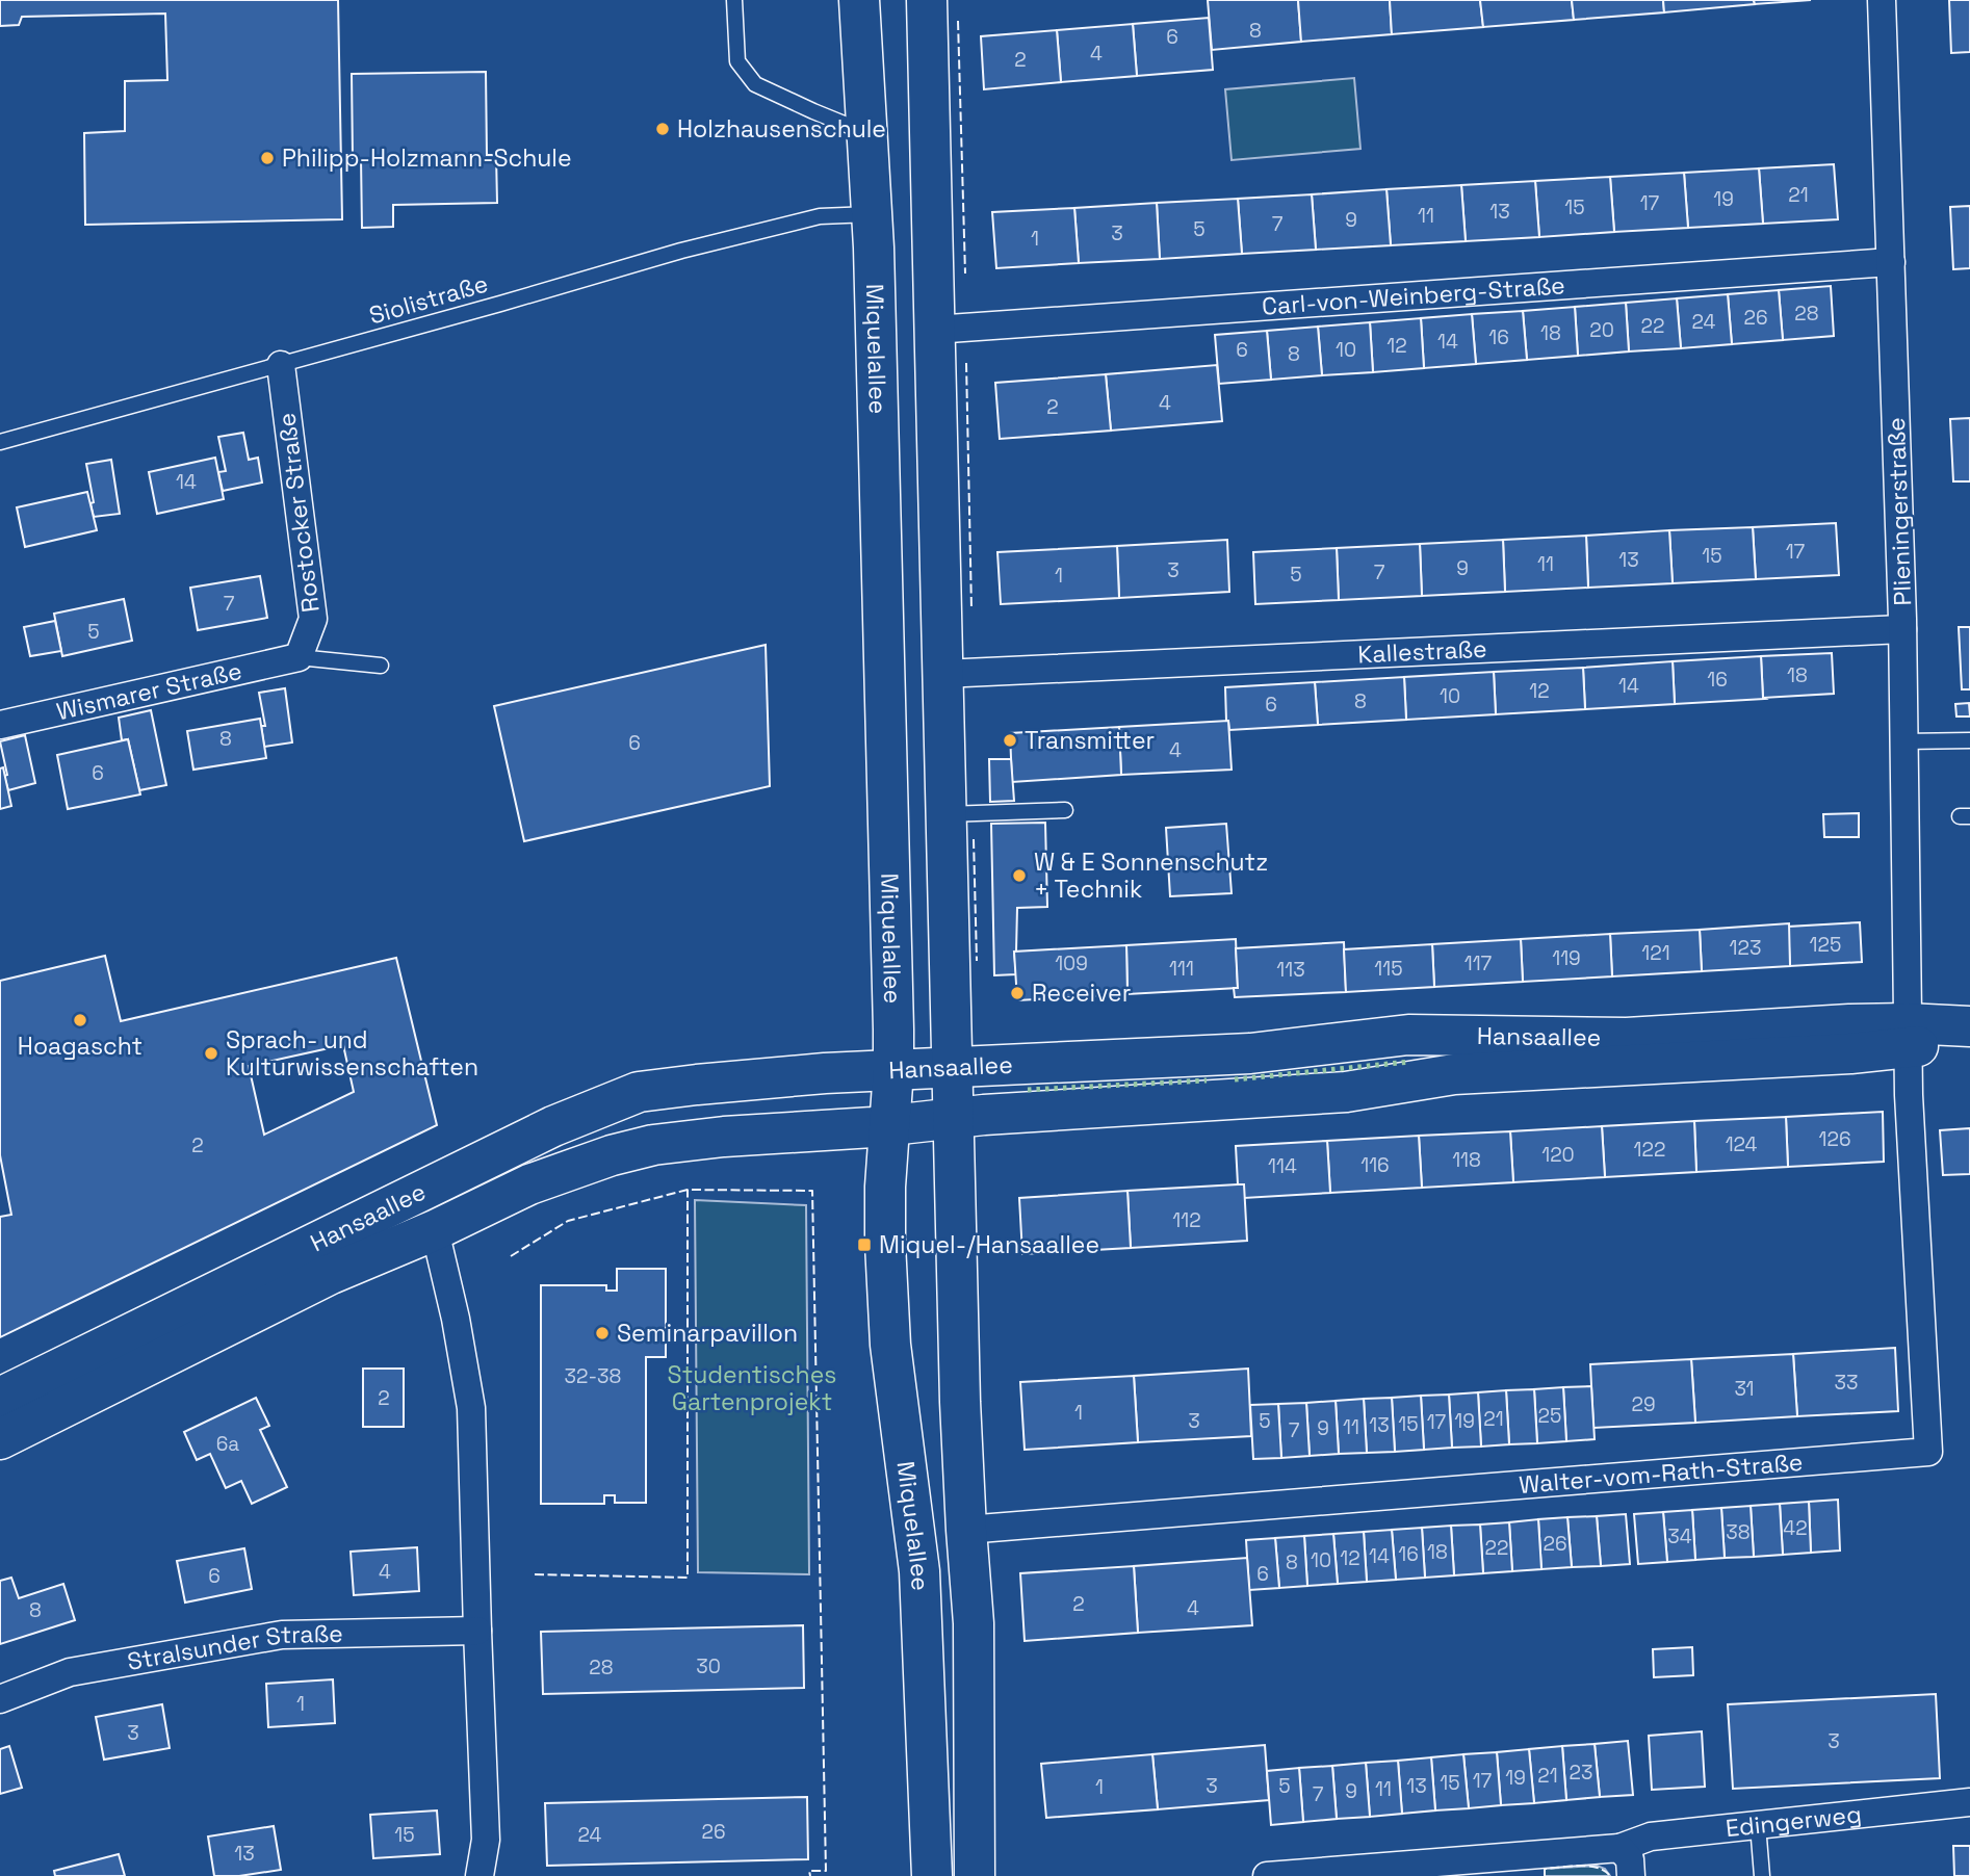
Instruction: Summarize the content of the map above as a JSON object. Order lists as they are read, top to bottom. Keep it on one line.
{"streets":{"main road":["Miquelallee","Hansaallee"],"street":["Carl-von-Weinberg-Straße","Plieningerstraße","Rostocker Straße","Kallestraße","Wismarer Straße","Walter-vom-Rath-Straße","Stralsunder Straße","Edingerweg"],"lane":["Siolistraße"]},"crossings":[["Carl-von-Weinberg-Straße","Plieningerstraße"],["Siolistraße","Miquelallee"],["Siolistraße","Rostocker Straße"],["Miquelallee","Hansaallee"],["Plieningerstraße","Kallestraße"],["Plieningerstraße","Hansaallee"],["Plieningerstraße","Walter-vom-Rath-Straße"],["Rostocker Straße","Wismarer Straße"],["Hansaallee","Walter-vom-Rath-Straße"]],"parks":["Studentisches Gartenprojekt"],"places":{"other":["Holzhausenschule","Philipp-Holzmann-Schule","Transmitter","W & E Sonnenschutz + Technik","Receiver","Hoagascht","Sprach- und Kulturwissenschaften","Seminarpavillon"],"transit":["Miquel-/Hansaallee"]},"house_numbers":["8","6","4","2","21","19","17","15","13","11","9","7","5","3","1","28","26","24","22","20","18","16","14","12","6","10","8","4","2","14","17","15","13","11","9","3","7","5","1","7","5","18","16","14","12","10","8","6","8","6","4","6","125","123","121","119","109","117","111","115","113","126","124","2","122","120","118","116","114","112","32-38","33","31","2","29","1","25","21","3","5","19","17","15","13","11","9","7","6a","42","38","34","26","22","18","16","14","12","10","8","4","6","6","2","4","8","30","28","1","3","3","23","21","19","17","15","3","5","13","1","11","9","7","26","15","24","13"]}
